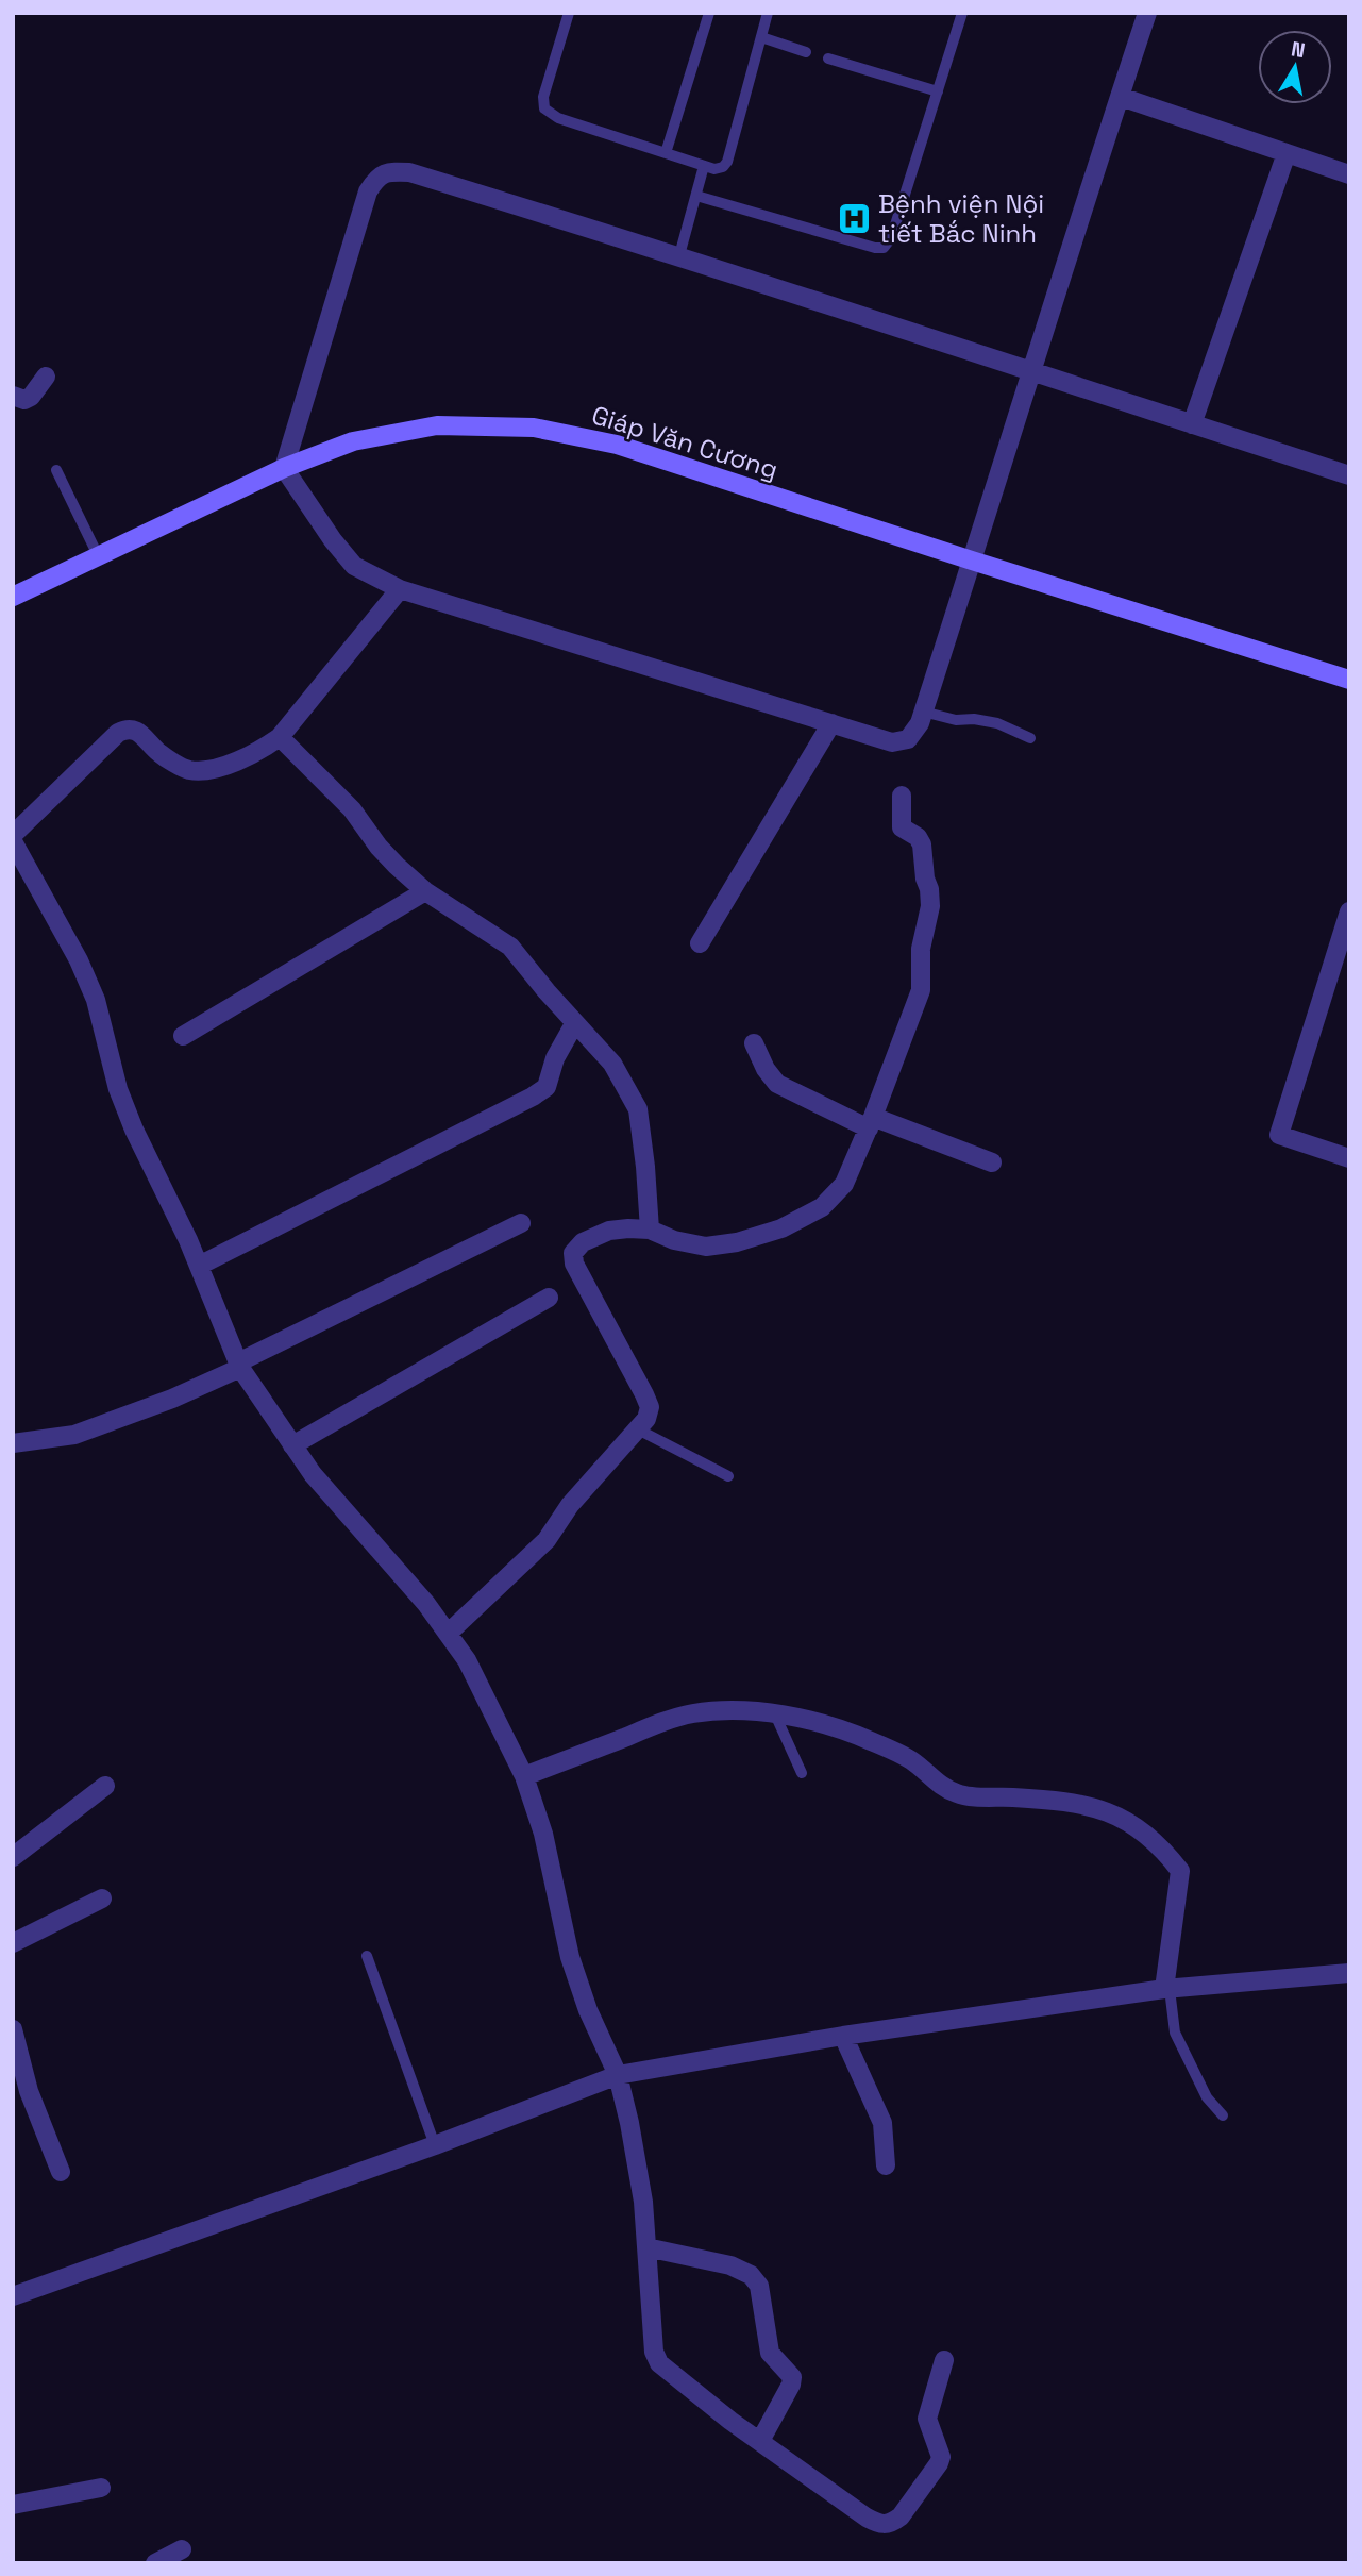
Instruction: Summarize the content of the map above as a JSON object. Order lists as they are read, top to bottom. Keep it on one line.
{"streets":{"street":["Giáp Văn Cương"]},"places":{"hospital":["Bệnh viện Nội tiết Bắc Ninh"]},"north":"top"}
